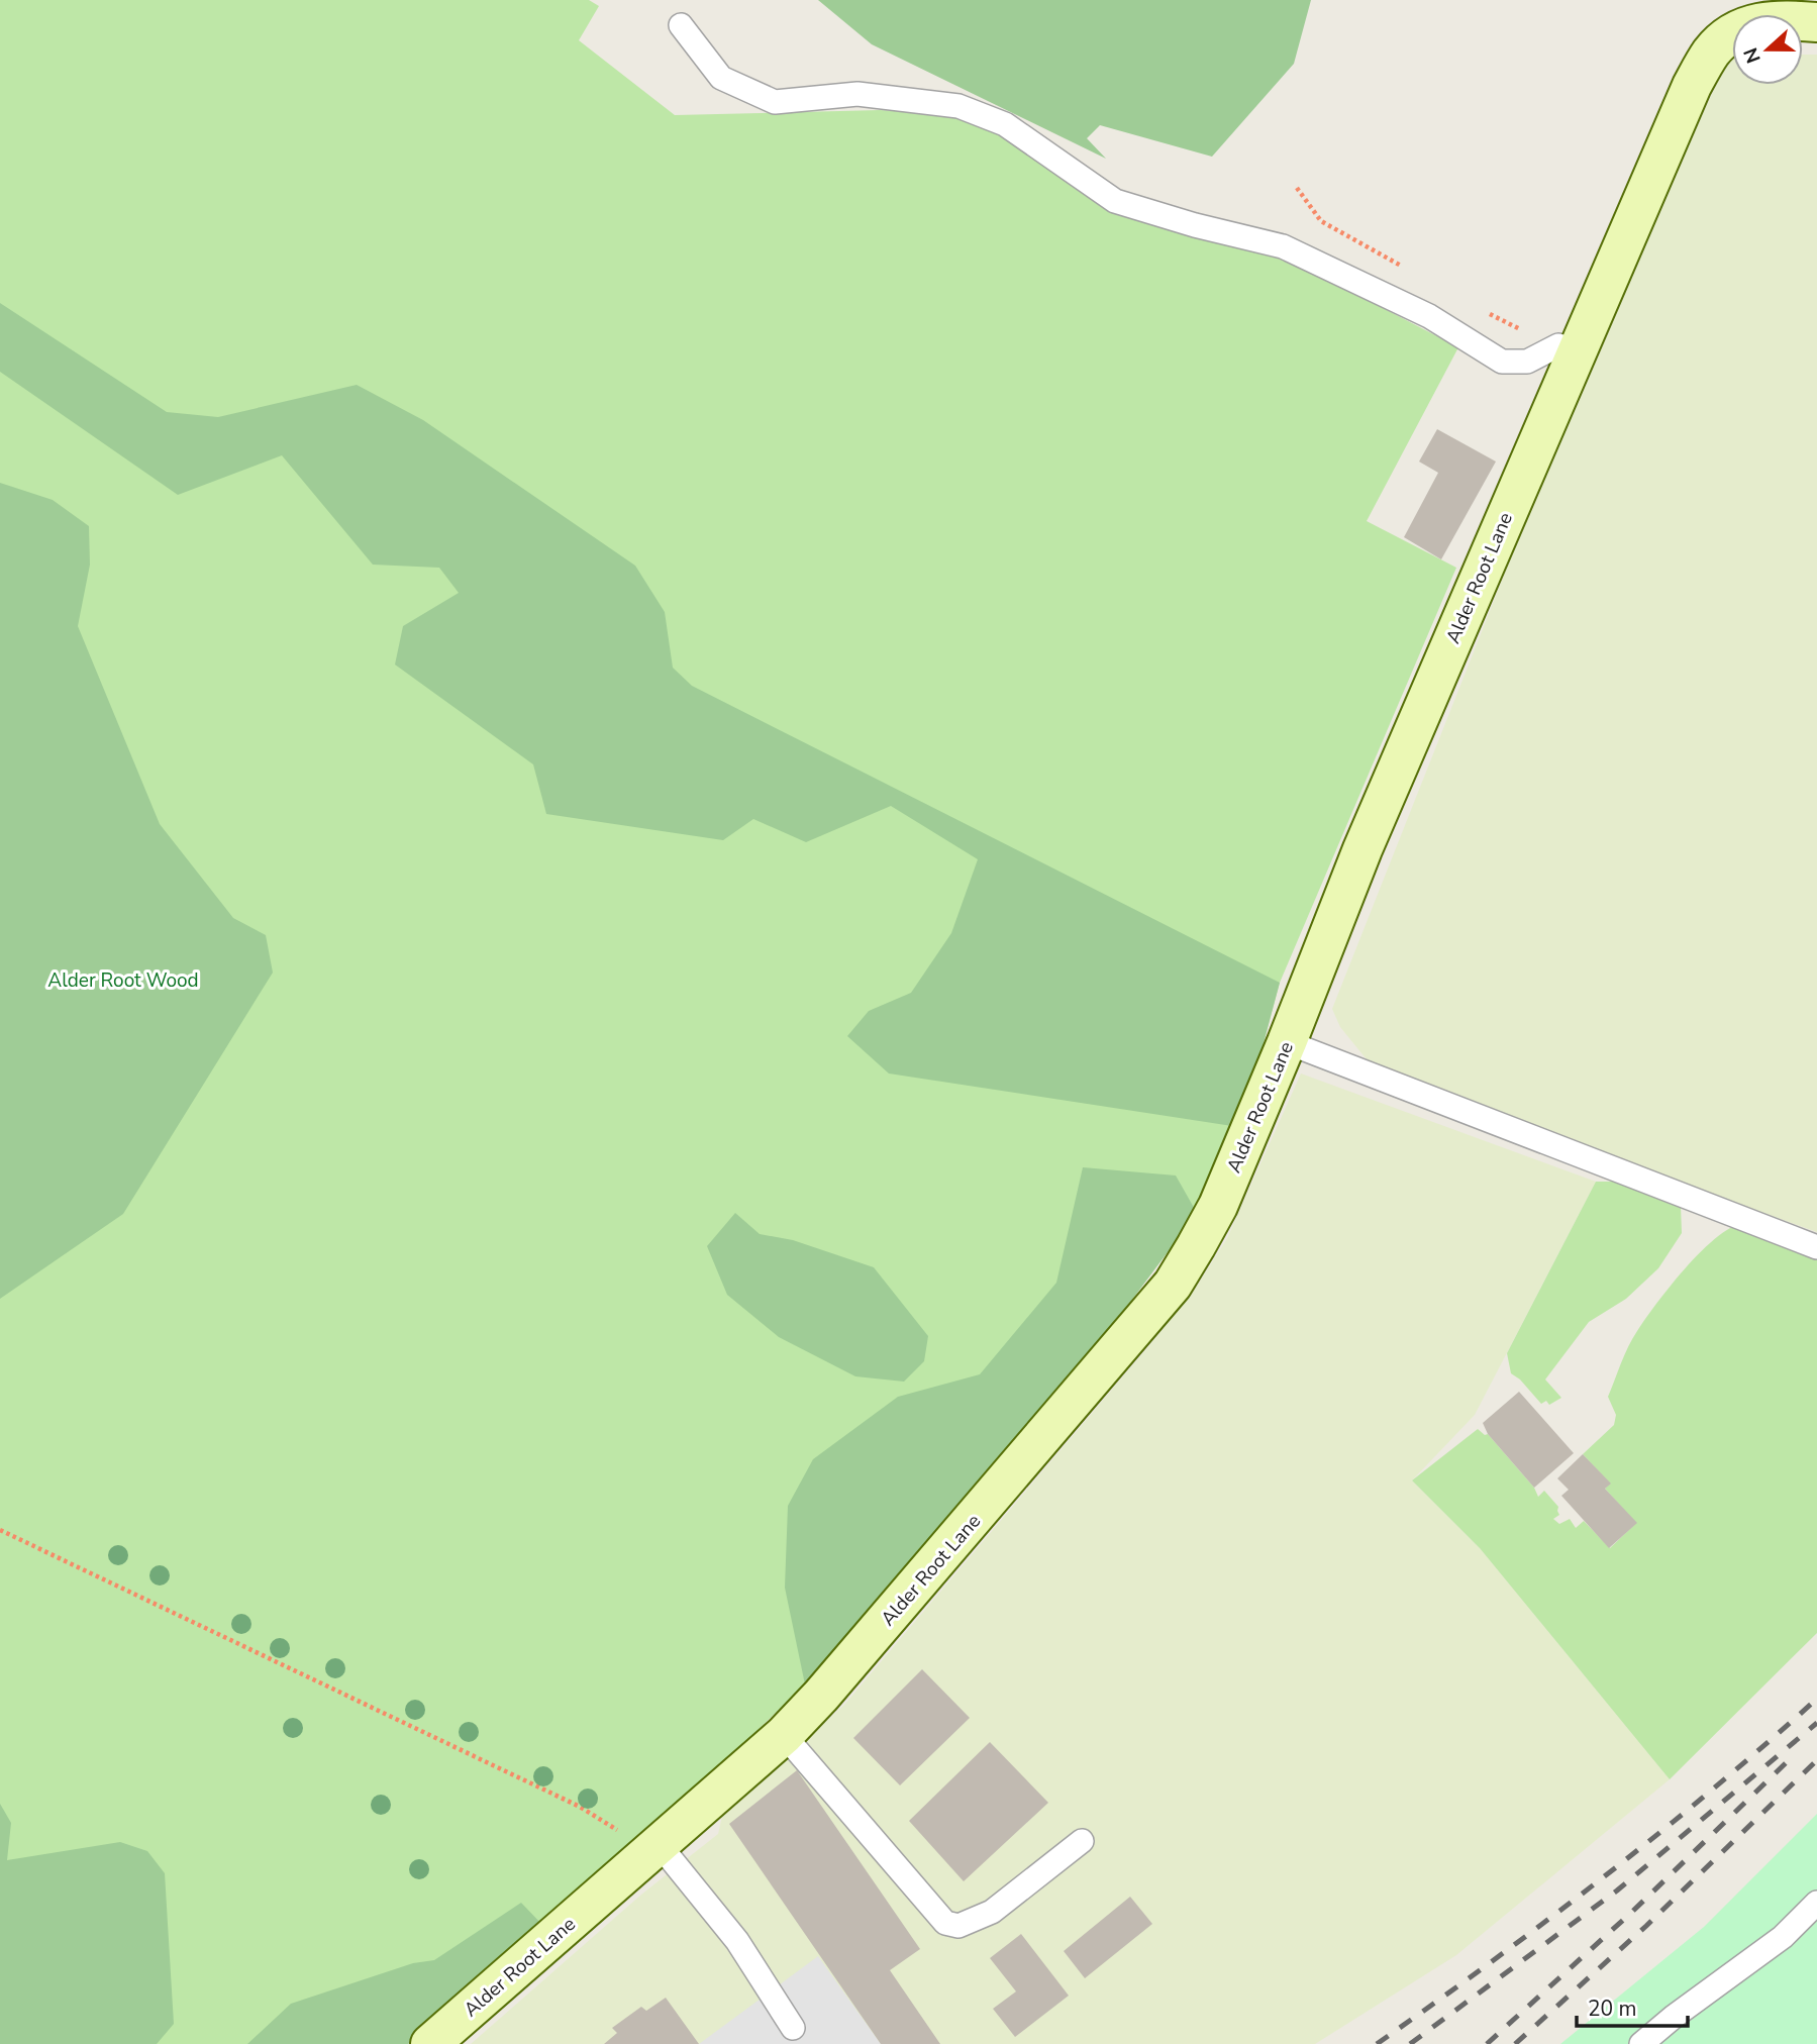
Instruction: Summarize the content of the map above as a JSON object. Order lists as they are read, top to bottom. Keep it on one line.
{"streets":{"street":["Alder Root Lane"]},"parks":["Alder Root Wood"],"scale_bar":"20 m","north":"left"}
